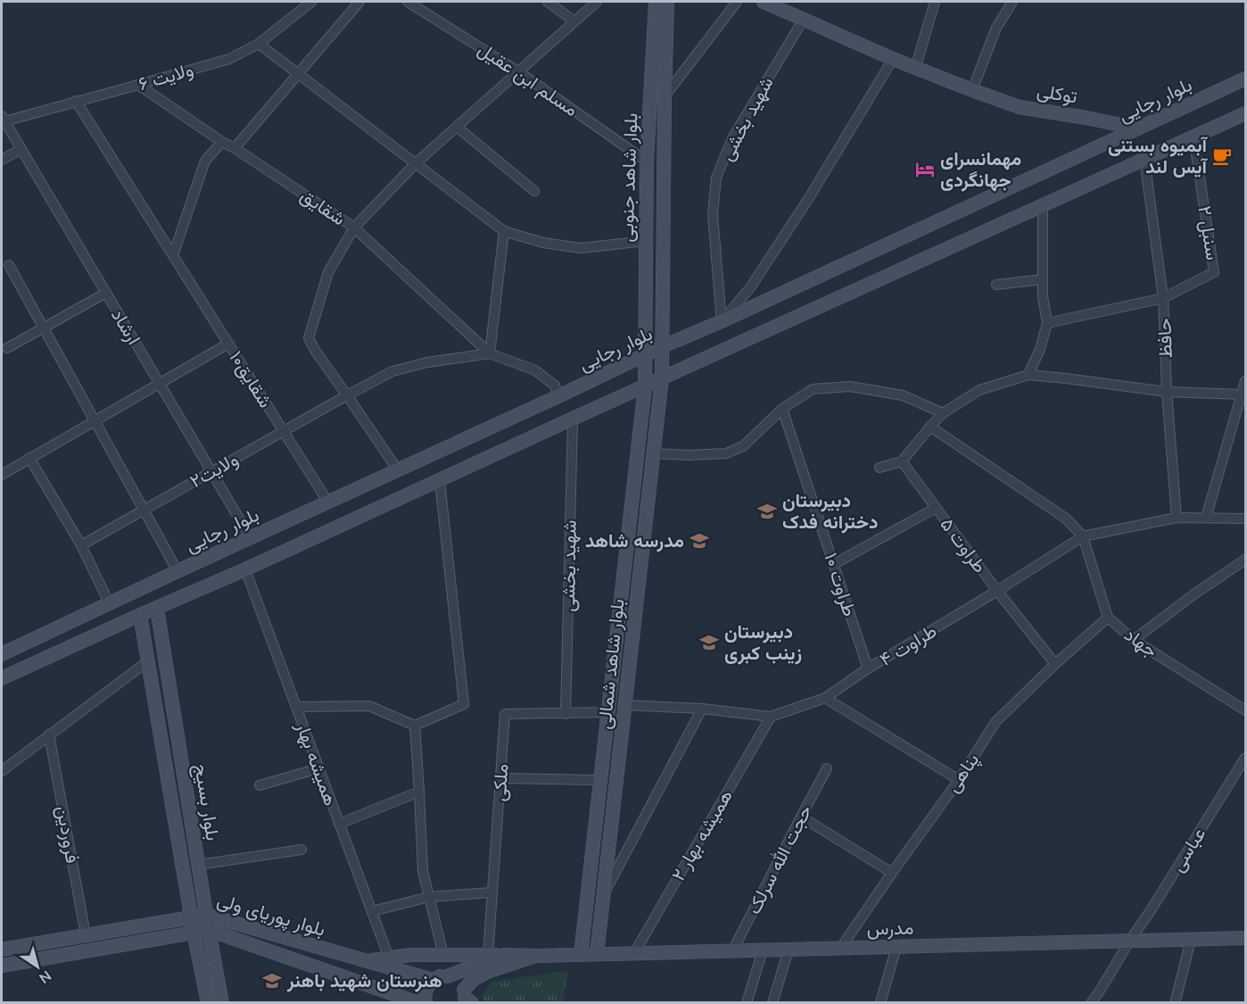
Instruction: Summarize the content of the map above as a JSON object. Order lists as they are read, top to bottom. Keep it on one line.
{"streets":{"main road":["توکلی","بلوار رجایی","بلوار شاهد جنوبی","بلوار شاهد شمالی","بلوار بسیج","بلوار پوریای ولی","مدرس"],"street":["ولایت ۶","مسلم ابن عقیل","شهید بخشی","شقایق","سنبل ۲","ارشاد","حافظ","شقایق۱۰","ولایت۲","طراوت ۵","طراوت ۱۰","جهاد","طراوت ۴","همیشه بهار","پناهی","ملکی","فروردین","همیشه بهار ۲","عباسی","حجت الله سرلک"]},"crossings":[["ولایت ۶","شقایق"],["ولایت ۶","ارشاد"],["ولایت ۶","شقایق۱۰"],["مسلم ابن عقیل","بلوار شاهد جنوبی"],["توکلی","بلوار رجایی"],["توکلی","شهید بخشی"],["بلوار رجایی","شهید بخشی"],["بلوار رجایی","بلوار شاهد جنوبی"],["بلوار رجایی","ارشاد"],["بلوار رجایی","شقایق۱۰"],["شهید بخشی","ملکی"],["بلوار شاهد جنوبی","بلوار شاهد شمالی"],["شقایق","ولایت۲"],["سنبل ۲","حافظ"],["ارشاد","ولایت۲"],["حافظ","طراوت ۴"],["شقایق۱۰","ولایت۲"],["طراوت ۵","طراوت ۴"],["طراوت ۵","پناهی"],["طراوت ۱۰","طراوت ۴"],["جهاد","طراوت ۴"],["جهاد","پناهی"],["طراوت ۴","بلوار شاهد شمالی"],["طراوت ۴","همیشه بهار ۲"],["بلوار شاهد شمالی","ملکی"],["بلوار شاهد شمالی","مدرس"],["پناهی","مدرس"],["بلوار بسیج","بلوار پوریای ولی"],["فروردین","بلوار پوریای ولی"],["همیشه بهار ۲","مدرس"],["عباسی","مدرس"],["حجت الله سرلک","مدرس"],["بلوار پوریای ولی","مدرس"]],"places":{"cafe":["آبمیوه بستنی آیس لند"],"hotel":["مهمانسرای جهانگردی"],"school or university":["دبیرستان دخترانه فدک","مدرسه شاهد","دبیرستان زینب کبری","هنرستان شهید باهنر"]},"north":"bottom right"}
